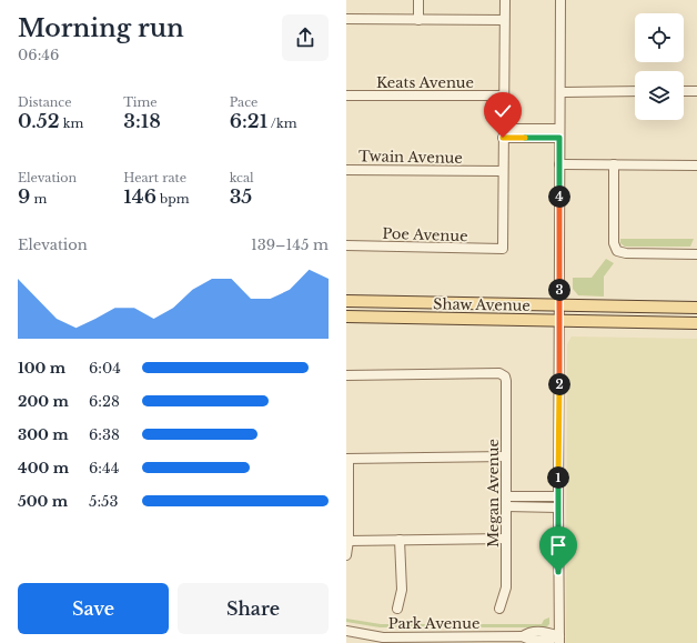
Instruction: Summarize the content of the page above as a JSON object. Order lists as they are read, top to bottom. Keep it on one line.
{"streets":{"main road":["Shaw Avenue"],"street":["Keats Avenue","Twain Avenue","Poe Avenue","Megan Avenue","Park Avenue"]},"crossings":[["Twain Avenue","Poe Avenue"]],"page":{"heading":["Morning run","06:46"],"stats":[["Distance","0.52 km"],["Time","3:18"],["Pace","6:21 /km"],["Elevation","9 m"],["Heart rate","146 bpm"],["kcal","35"]],"pins":["4","3","2","1"],"chart":["Elevation","139–145 m"],"list":[{"name":"100 m","note":"6:04"},{"name":"200 m","note":"6:28"},{"name":"300 m","note":"6:38"},{"name":"400 m","note":"6:44"},{"name":"500 m","note":"5:53"}],"buttons":["Save","Share"]}}
